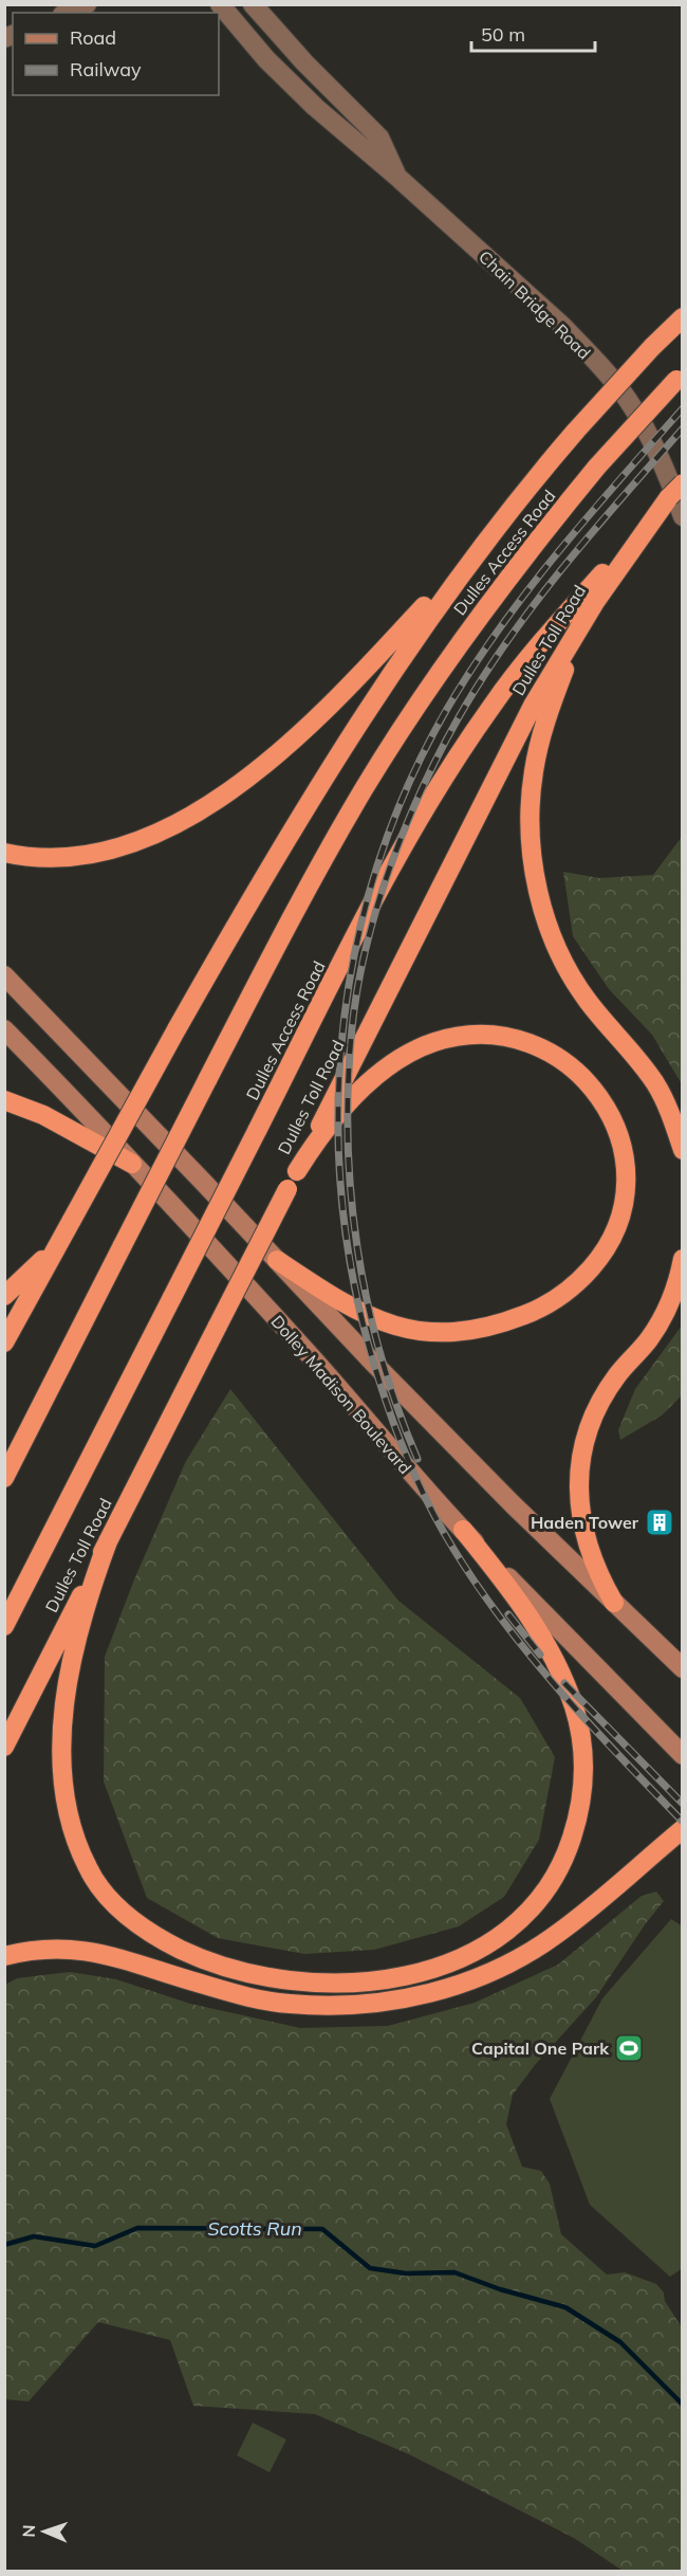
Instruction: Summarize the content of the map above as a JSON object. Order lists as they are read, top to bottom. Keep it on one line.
{"streets":{"highway":["Dulles Access Road","Dulles Toll Road"],"main road":["Dolley Madison Boulevard"],"street":["Chain Bridge Road"]},"crossings":[["Dulles Access Road","Dulles Toll Road"]],"water":["Scotts Run"],"places":{"building":["Haden Tower"],"sports":["Capital One Park"]},"legend":["Road","Railway"],"scale_bar":"50 m","north":"left"}
